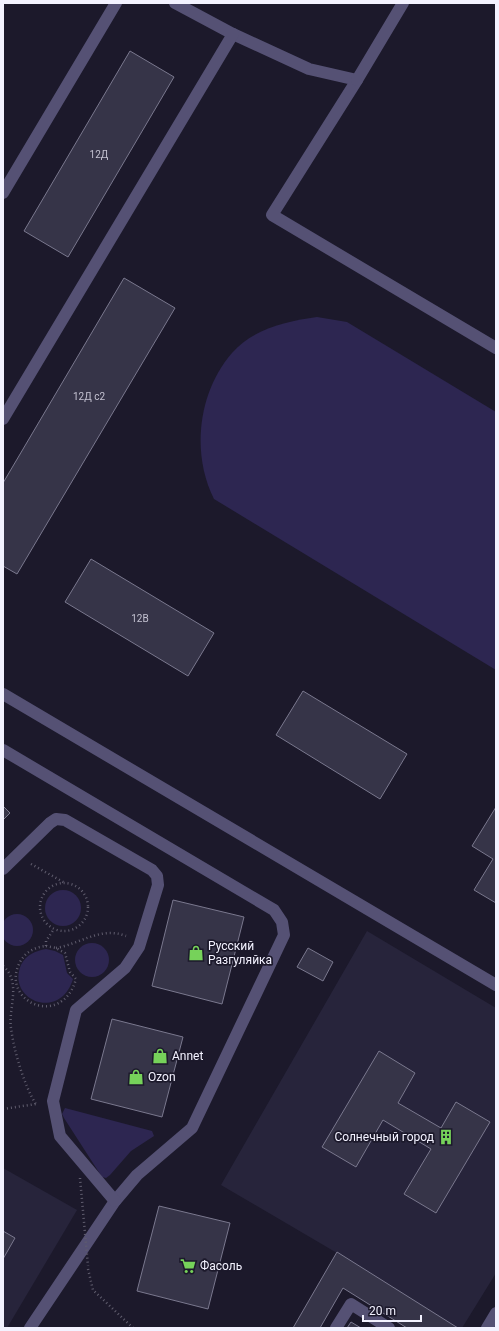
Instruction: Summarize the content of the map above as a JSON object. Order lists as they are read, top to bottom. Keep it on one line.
{"places":{"shop":["Русский Разгуляйка","Annet","Ozon"],"building":["Солнечный город"],"supermarket":["Фасоль"]},"house_numbers":["12Д","12Д с2","12В"],"scale_bar":"20 m"}
